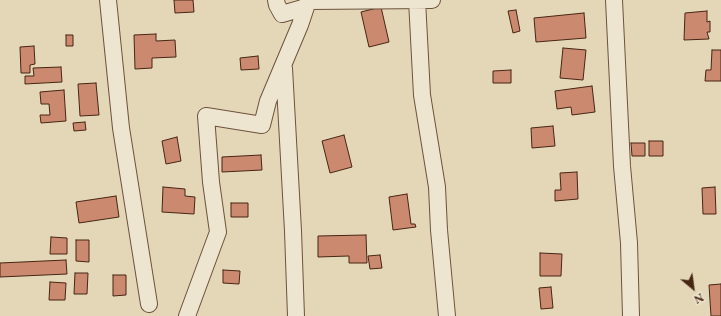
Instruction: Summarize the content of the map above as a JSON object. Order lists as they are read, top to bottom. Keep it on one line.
{"north":"bottom right"}
